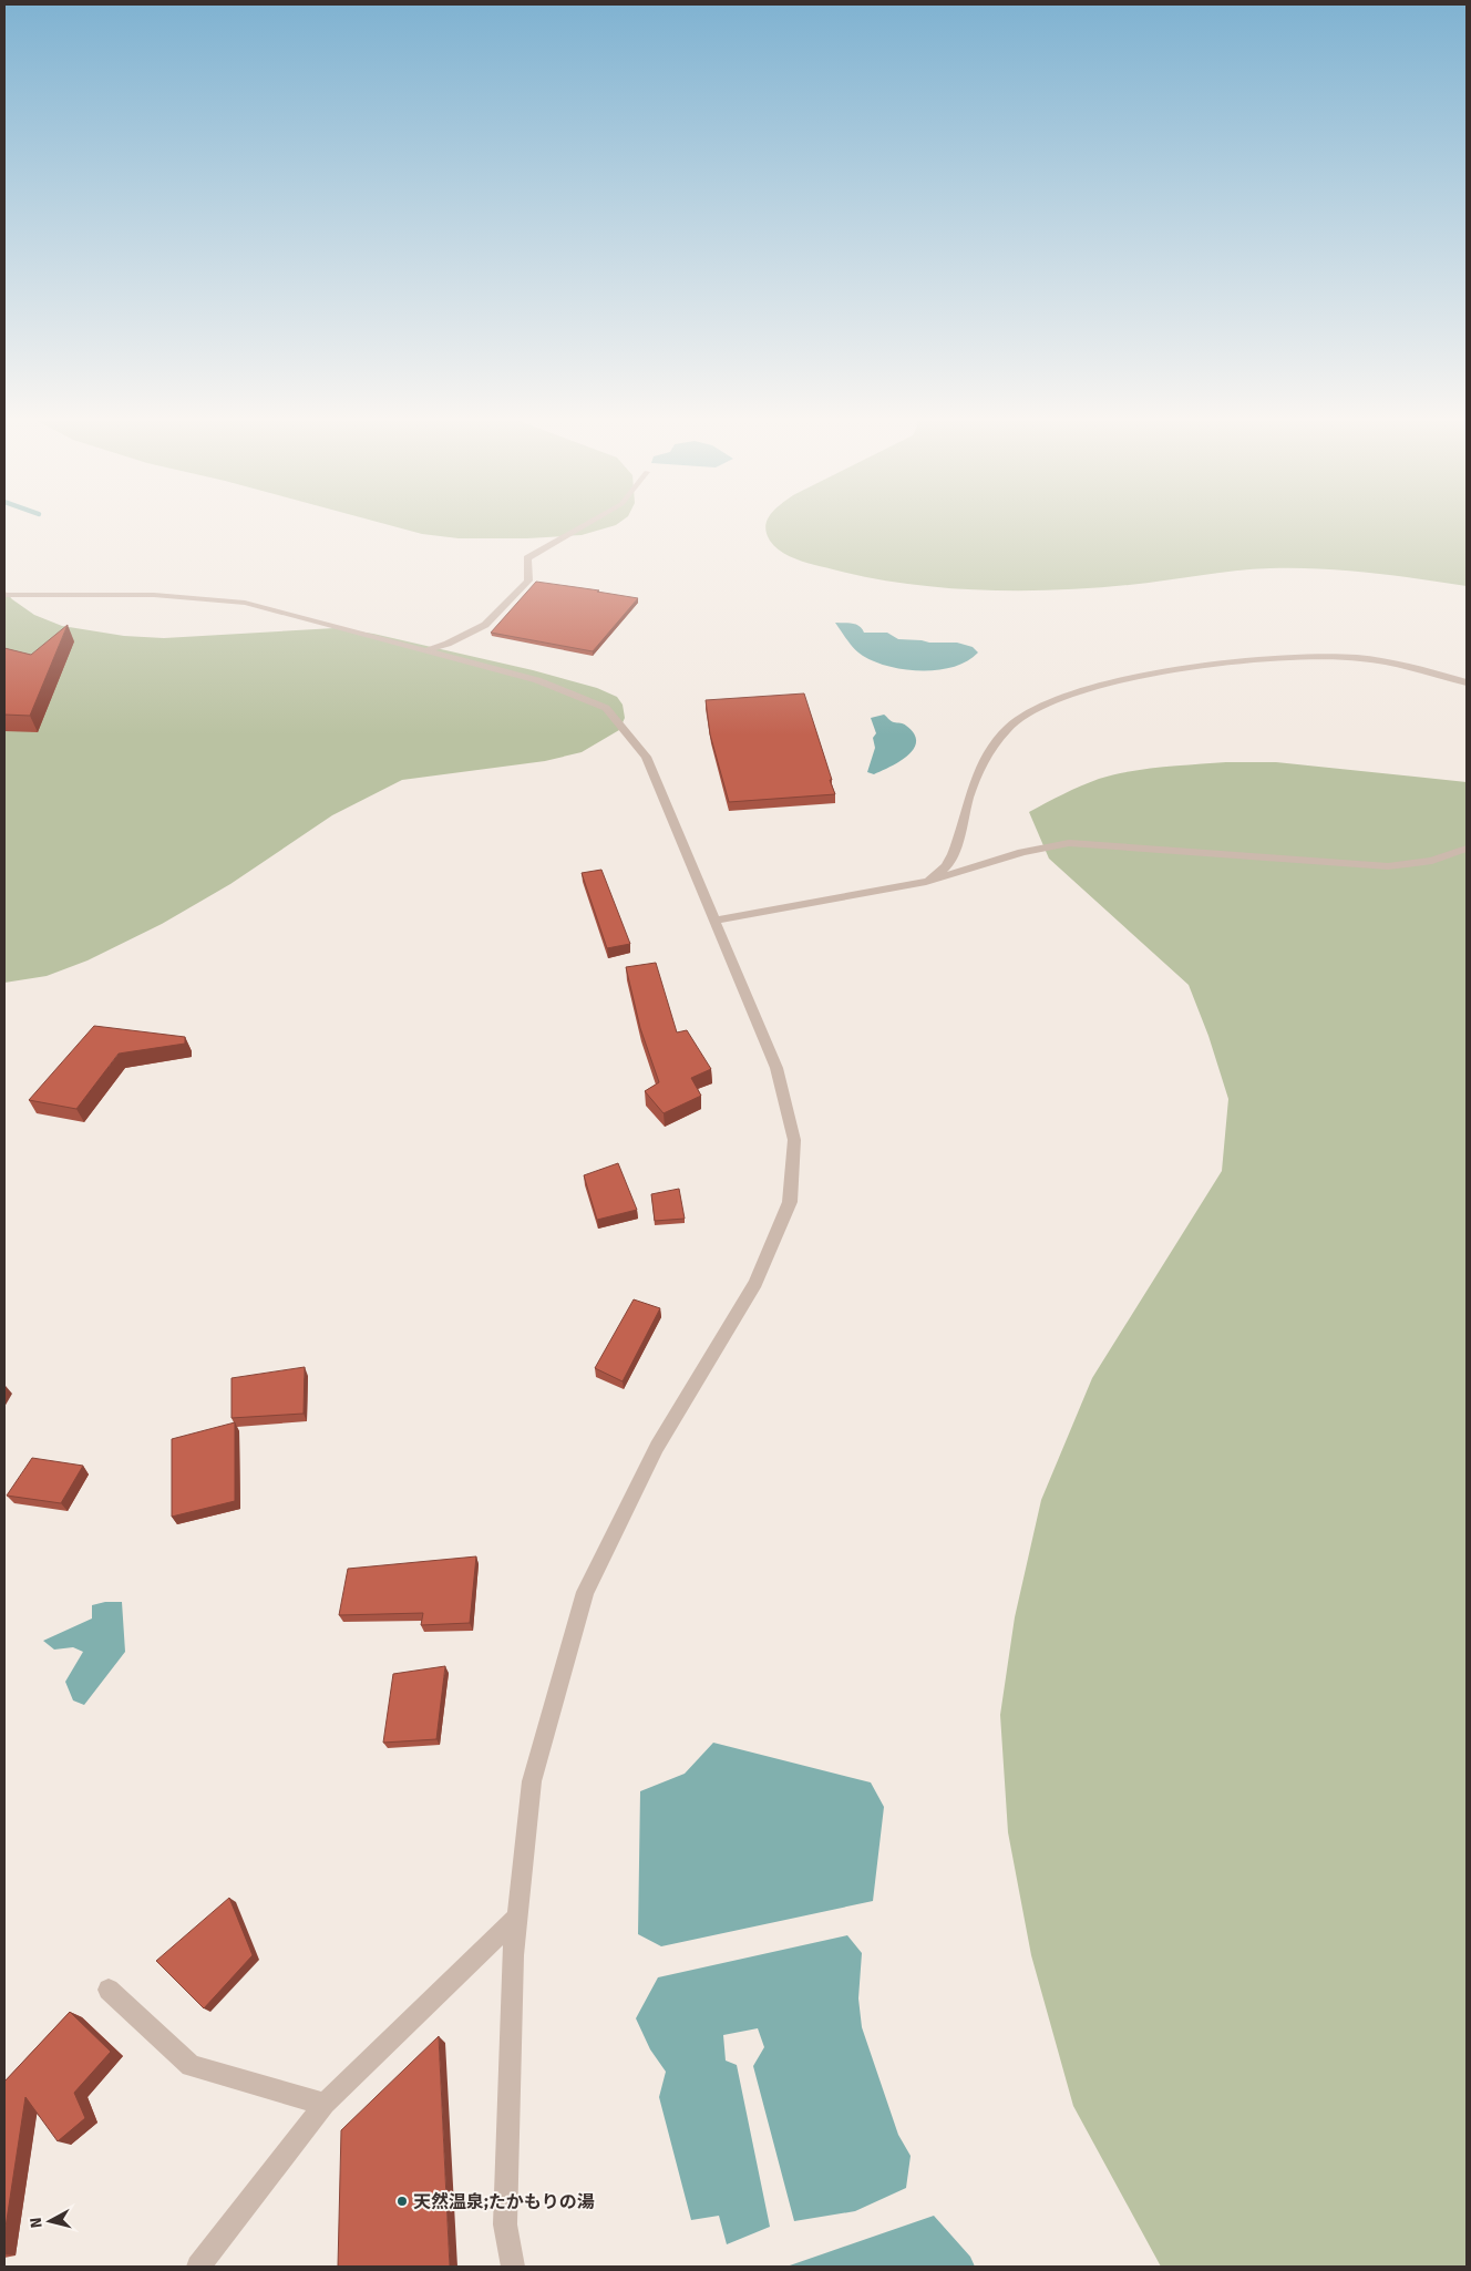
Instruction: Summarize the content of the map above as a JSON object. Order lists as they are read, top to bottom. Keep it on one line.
{"places":["天然温泉;たかもりの湯"],"north":"left"}
